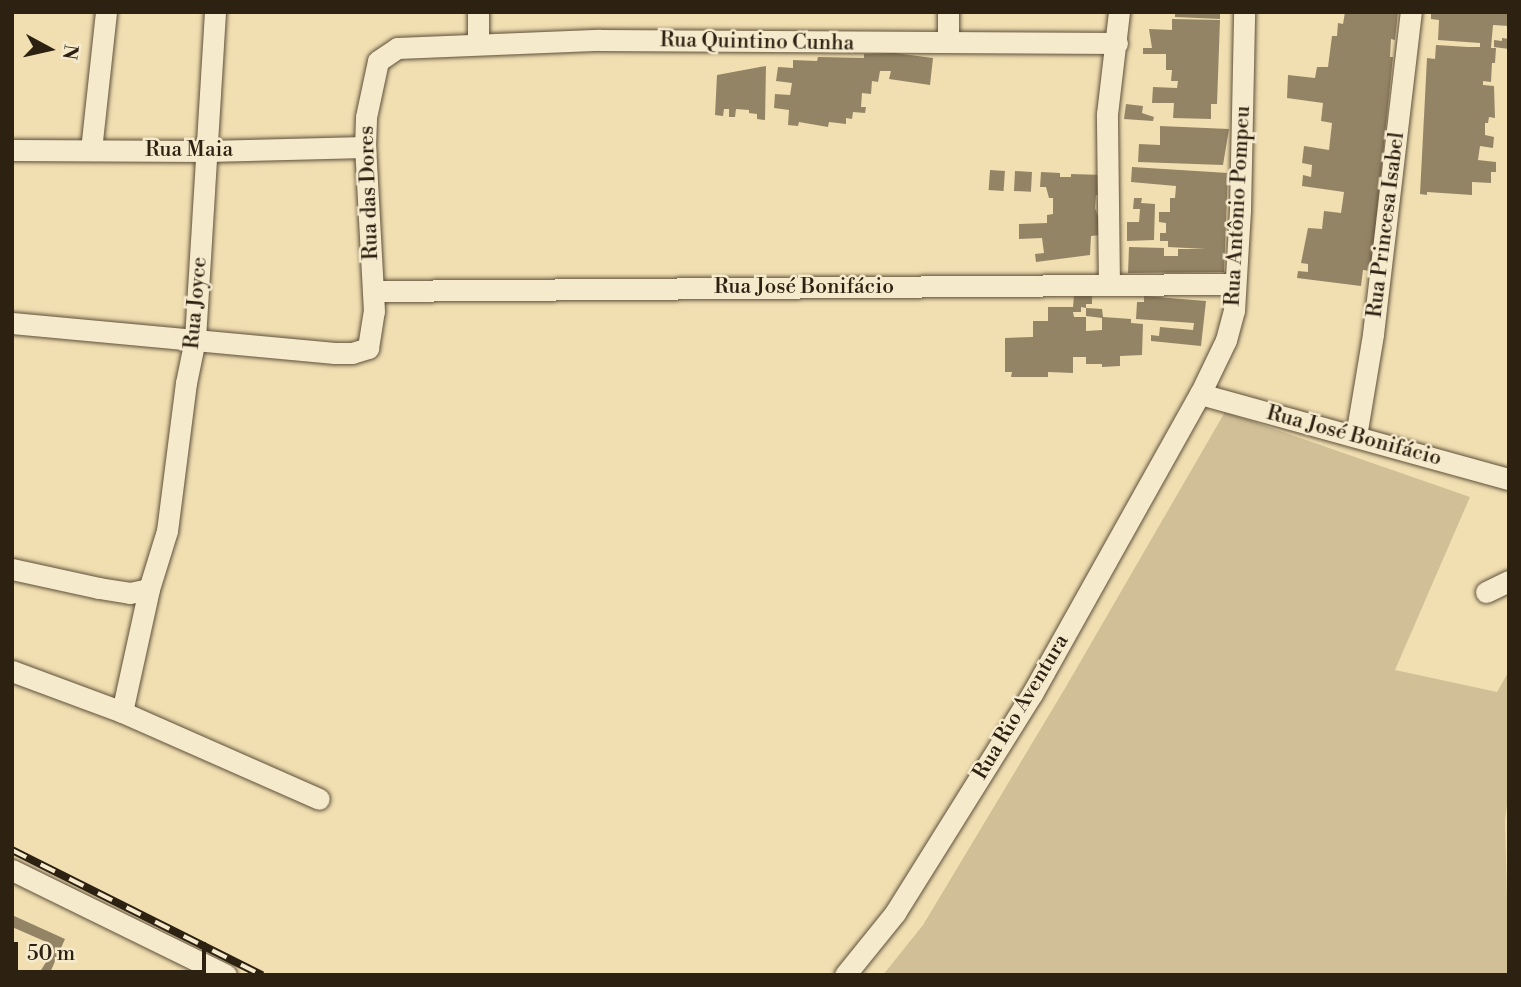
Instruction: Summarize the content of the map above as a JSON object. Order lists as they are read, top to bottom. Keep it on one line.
{"streets":{"street":["Rua Quintino Cunha","Rua Maia","Rua das Dores","Rua Antônio Pompeu","Rua Princesa Isabel","Rua José Bonifácio","Rua Joyce","Rua Rio Aventura"]},"crossings":[["Rua Quintino Cunha","Rua das Dores"],["Rua Maia","Rua das Dores"],["Rua Maia","Rua Joyce"],["Rua das Dores","Rua José Bonifácio"],["Rua das Dores","Rua Joyce"],["Rua Antônio Pompeu","Rua José Bonifácio"],["Rua Antônio Pompeu","Rua Rio Aventura"],["Rua Princesa Isabel","Rua José Bonifácio"]],"scale_bar":"50 m","north":"right"}
